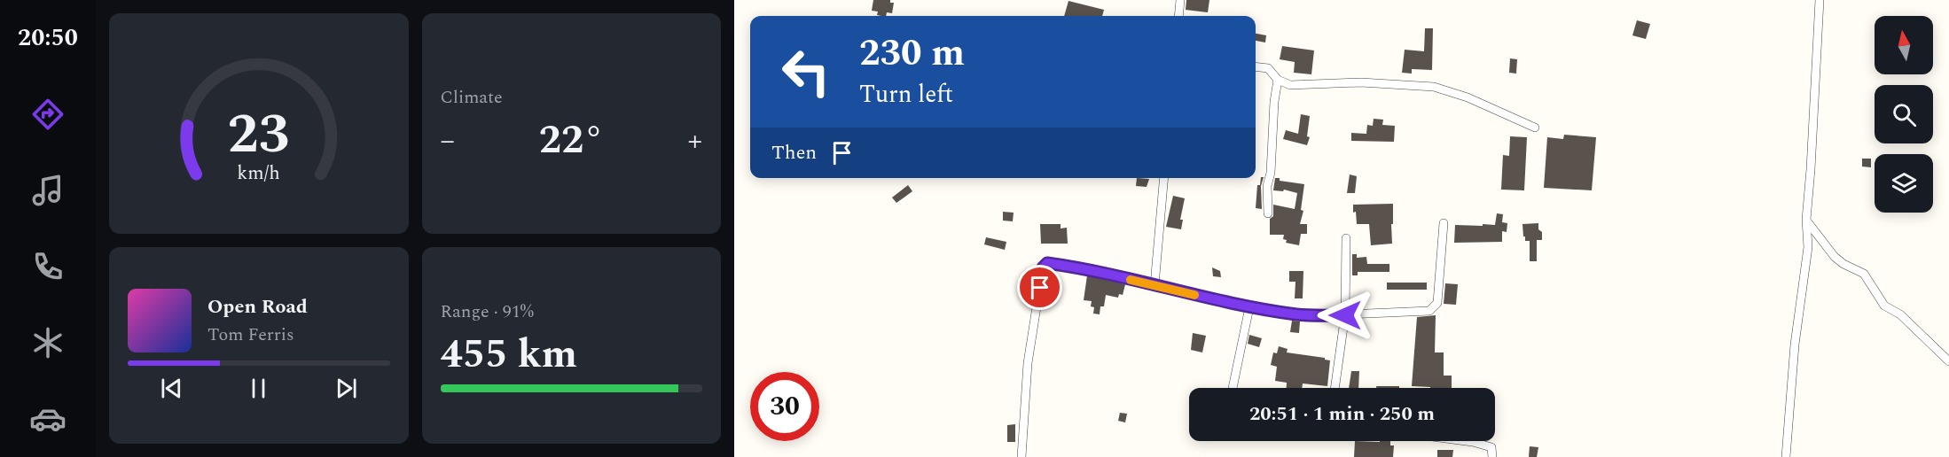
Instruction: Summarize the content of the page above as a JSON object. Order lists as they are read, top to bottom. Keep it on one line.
{"north":"top","page":{"tabs":"20:50","tile":["Climate",["Range · 91%","455 km"]],"turn":["230 m","Turn left"],"heat":["−","22°","+"],"then":"Then","song":["Open Road","Tom Ferris"],"limit":"30","trip":"20:51 · 1 min · 250 m","gauge":["23","km/h"]}}
